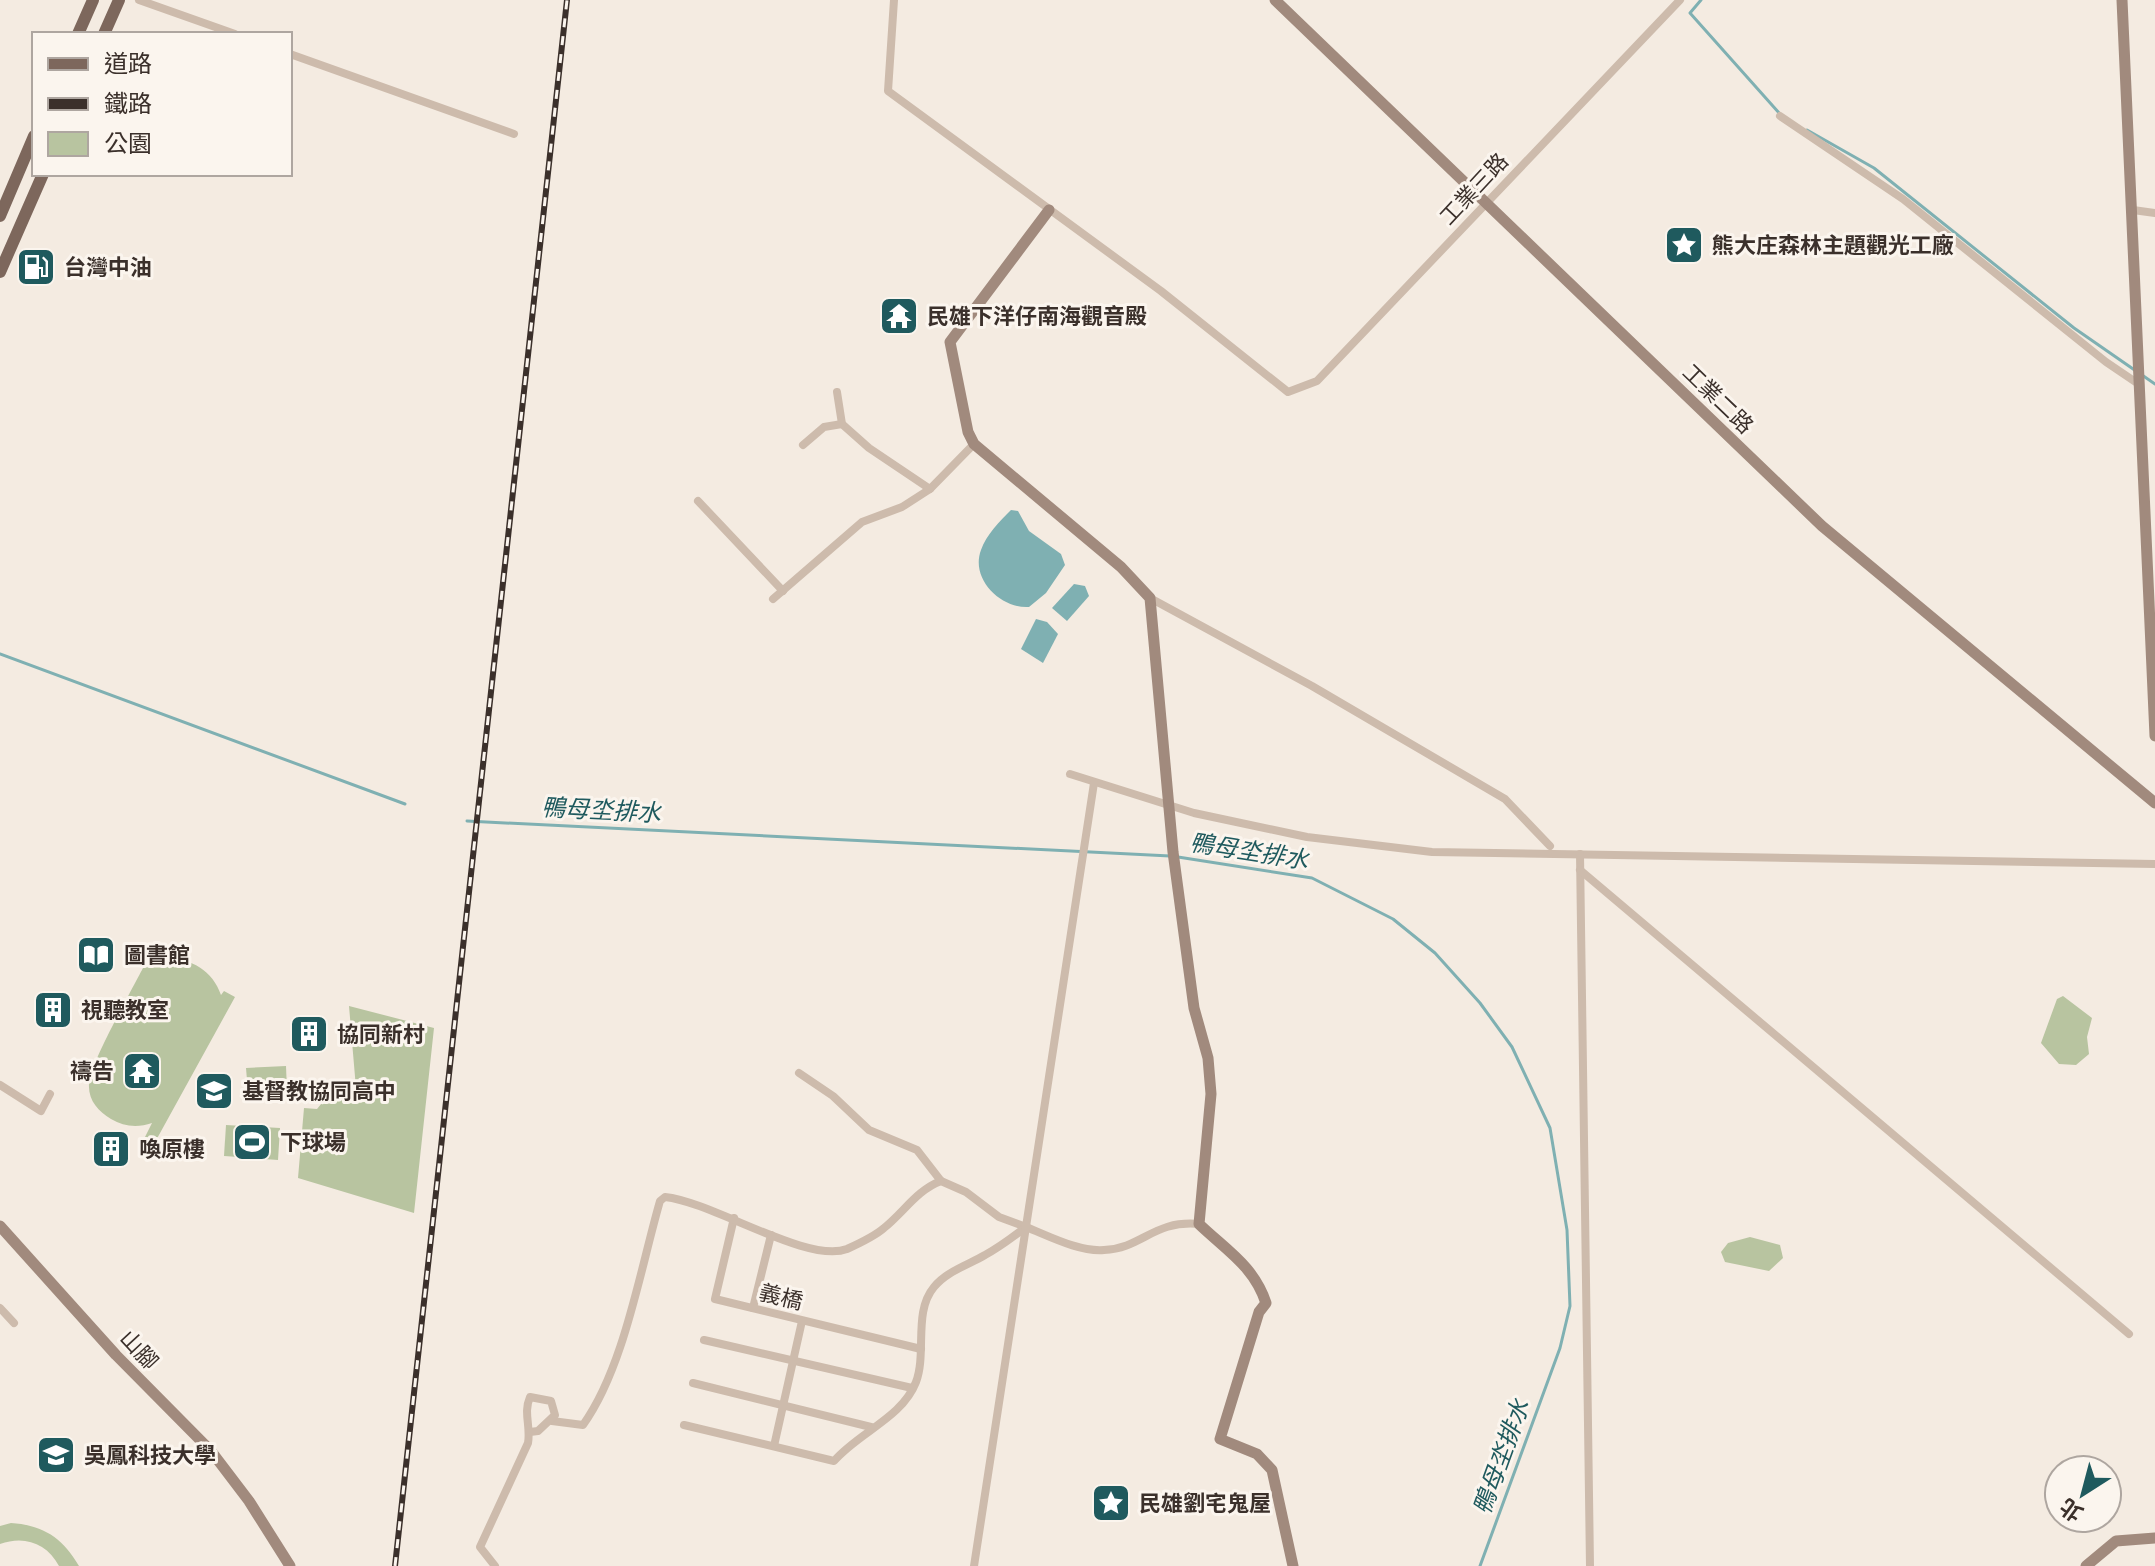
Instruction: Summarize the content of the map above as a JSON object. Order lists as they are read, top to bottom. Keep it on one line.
{"streets":{"street":["工業三路","工業二路","義橋","山腳"]},"crossings":[["工業三路","工業二路"]],"water":["鴨母坔排水"],"places":{"place":["熊大庄森林主題觀光工廠","民雄劉宅鬼屋"],"fuel station":["台灣中油"],"temple":["民雄下洋仔南海觀音殿","禱告"],"library":["圖書館"],"building":["視聽教室","協同新村","喚原樓"],"school or university":["基督教協同高中","吳鳳科技大學"],"sports":["下球場"]},"legend":["道路","鐵路","公園"],"north":"bottom left"}
